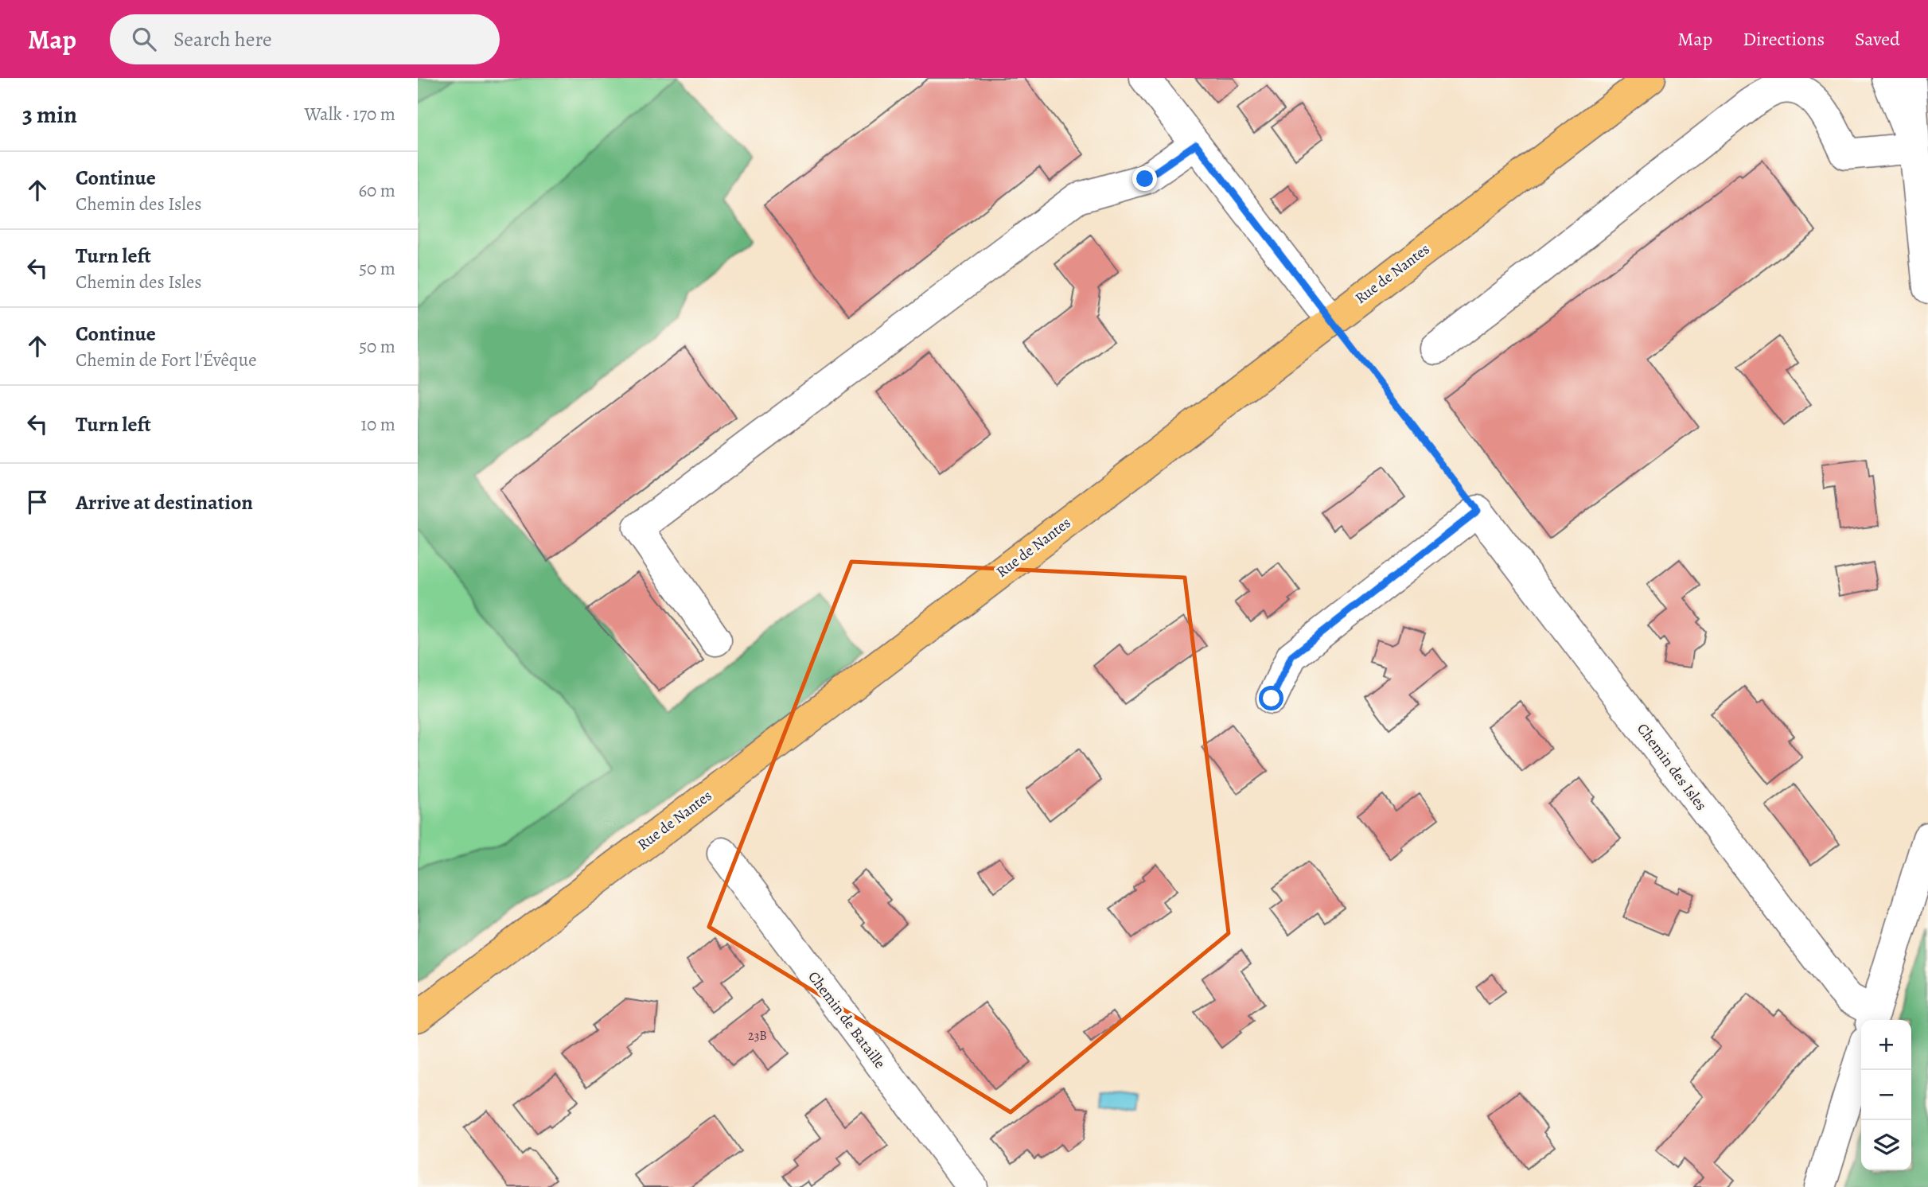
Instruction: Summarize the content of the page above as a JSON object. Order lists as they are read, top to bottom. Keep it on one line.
{"streets":{"main road":["Rue de Nantes"],"street":["Chemin des Isles","Chemin de Bataille"]},"house_numbers":["23B"],"page":{"header":"Map","search":"Search here","nav":["Map","Directions","Saved"],"heading":["3 min","Walk · 170 m"],"list":[["Continue","Chemin des Isles","60 m"],["Turn left","Chemin des Isles","50 m"],["Continue","Chemin de Fort l'Évêque","50 m"],["Turn left","10 m"],"Arrive at destination"],"map_buttons":["+","−"]}}
